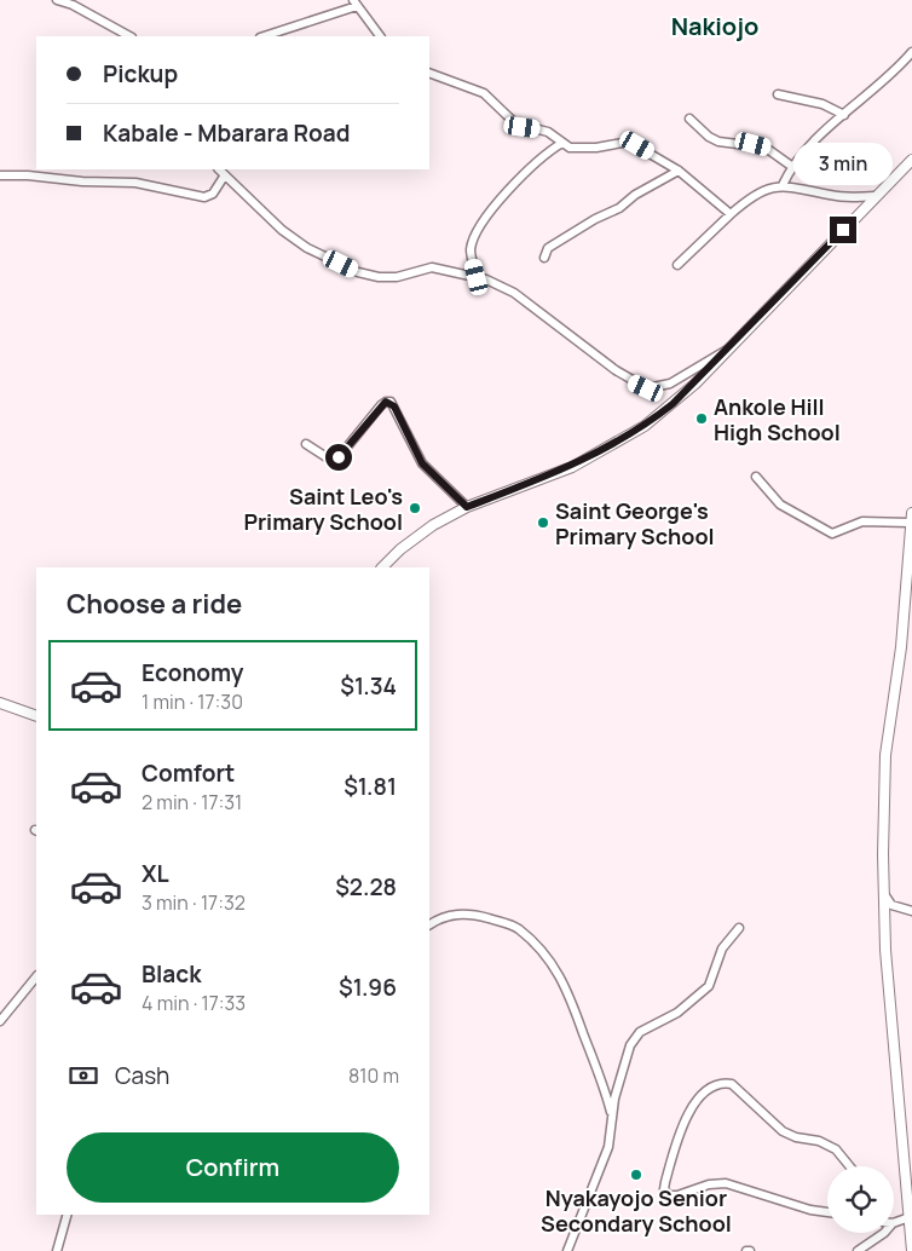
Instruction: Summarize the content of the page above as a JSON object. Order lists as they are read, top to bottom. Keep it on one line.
{"districts":["Nakiojo"],"places":["Ankole Hill High School","Saint Leo's Primary School","Saint George's Primary School","Nyakayojo Senior Secondary School"],"page":{"banner":["Pickup","Kabale - Mbarara Road"],"bubble":"3 min","heading":"Choose a ride","list":[{"name":"Economy","note":"1 min · 17:30","value":"$1.34"},{"name":"Comfort","note":"2 min · 17:31","value":"$1.81"},{"name":"XL","note":"3 min · 17:32","value":"$2.28"},{"name":"Black","note":"4 min · 17:33","value":"$1.96"}],"pay":["Cash","810 m"],"buttons":"Confirm"}}
